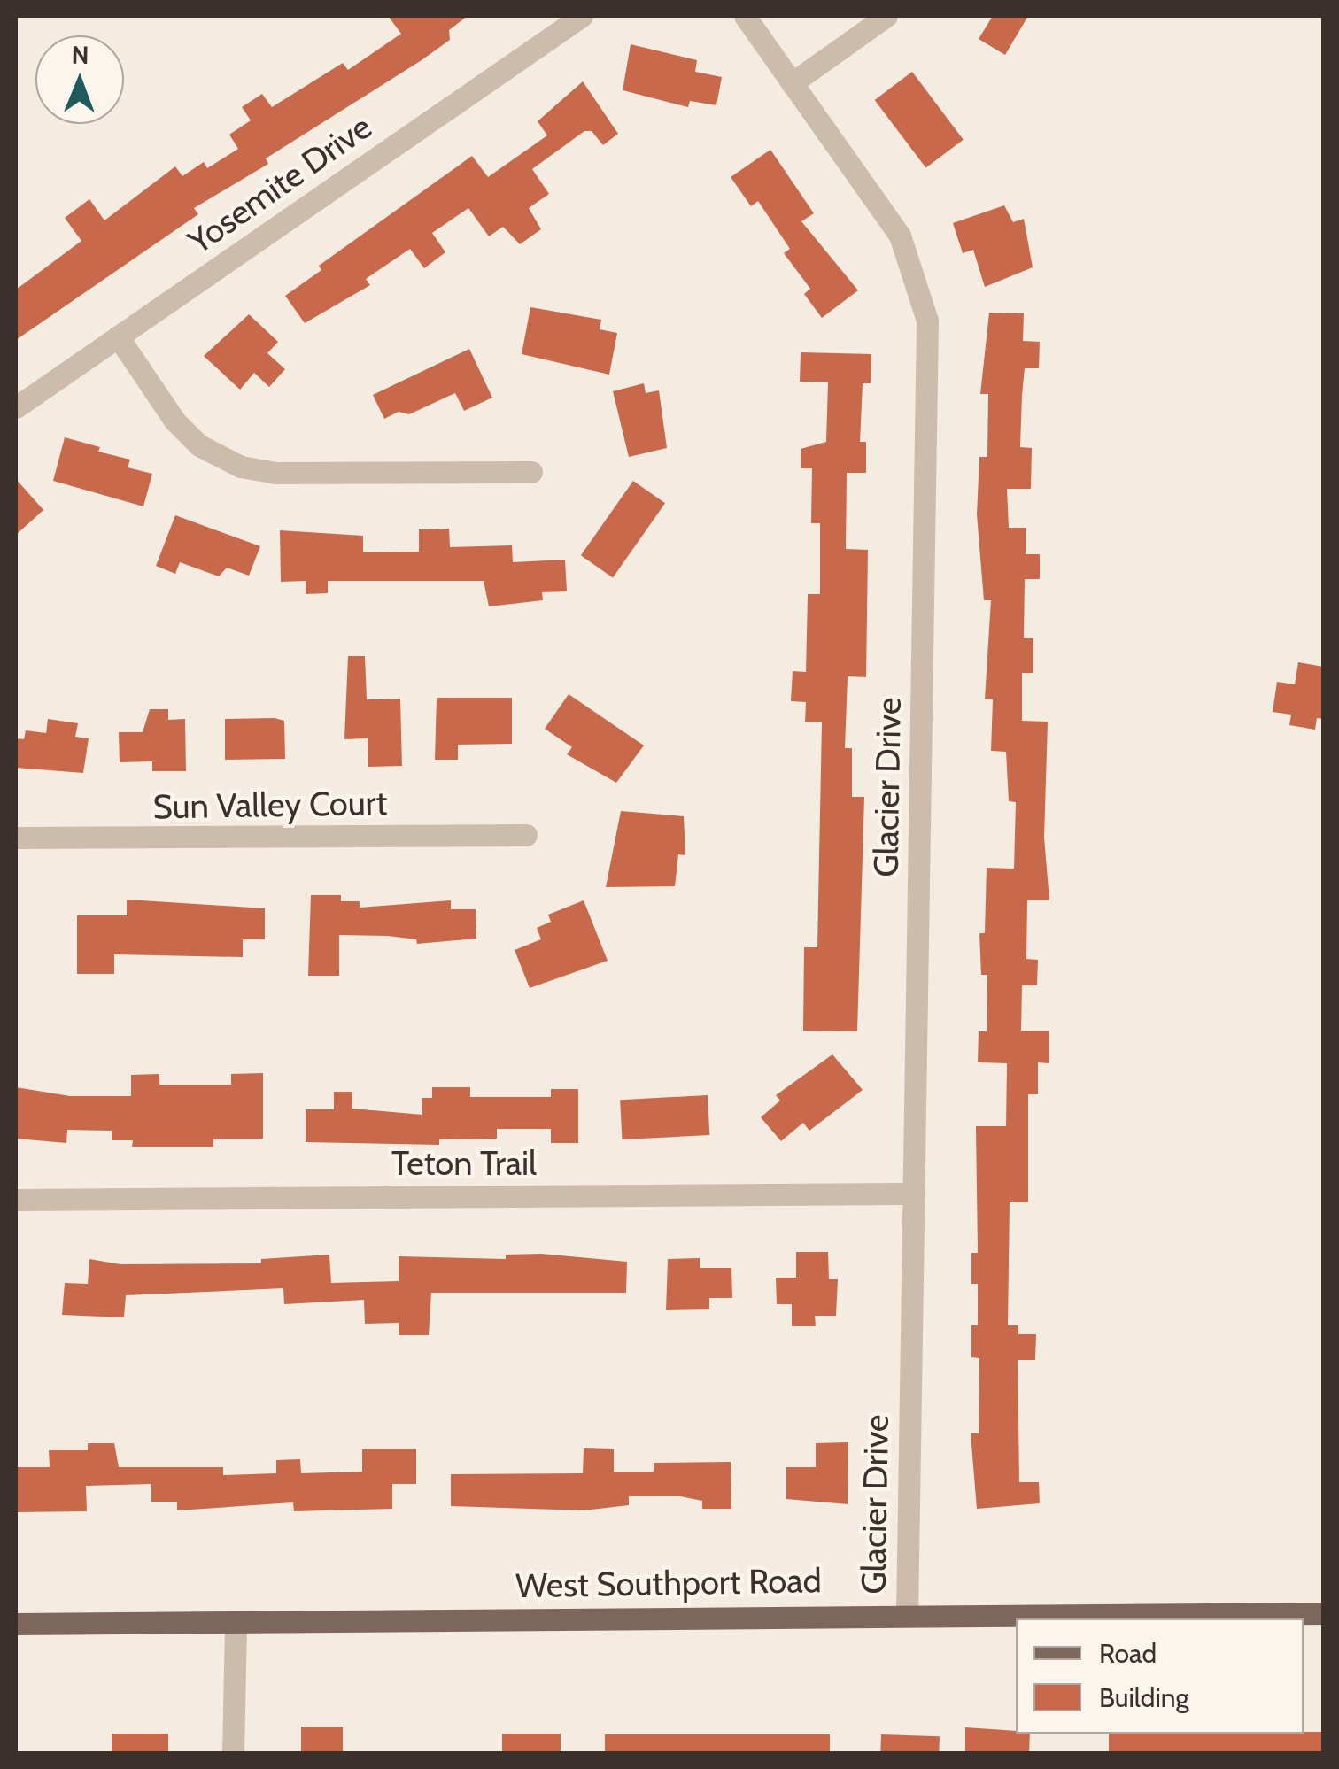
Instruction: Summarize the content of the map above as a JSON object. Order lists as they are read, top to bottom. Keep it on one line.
{"streets":{"main road":["West Southport Road"],"street":["Yosemite Drive","Glacier Drive","Sun Valley Court","Teton Trail"]},"crossings":[["Glacier Drive","Teton Trail"],["Glacier Drive","West Southport Road"]],"legend":["Road","Building"],"north":"top"}
